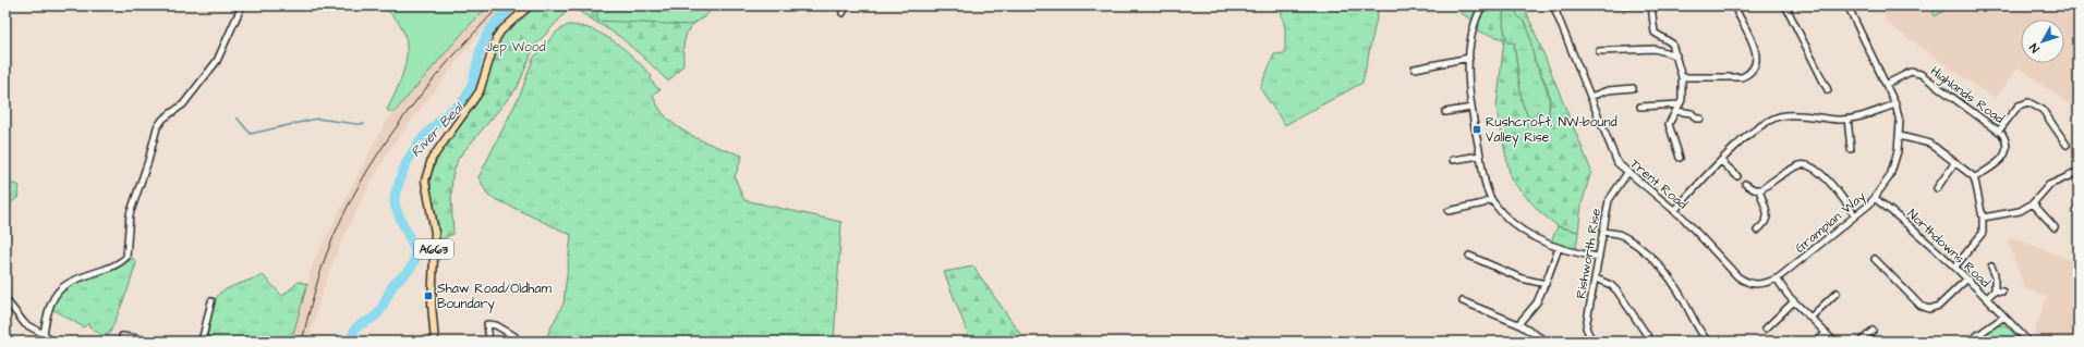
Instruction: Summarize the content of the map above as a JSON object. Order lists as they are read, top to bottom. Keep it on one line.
{"streets":{"main road":["A663"],"street":["Highlands Road","Trent Road","Grampian Way","Northdowns Road","Rishworth Rise"]},"crossings":[["Highlands Road","Grampian Way"],["Trent Road","Grampian Way"],["Trent Road","Rishworth Rise"],["Grampian Way","Northdowns Road"]],"water":["River Beal"],"parks":["Jep Wood"],"places":{"transit":["Rushcroft, NW-bound Valley Rise","Shaw Road/Oldham Boundary"]},"north":"bottom left"}
